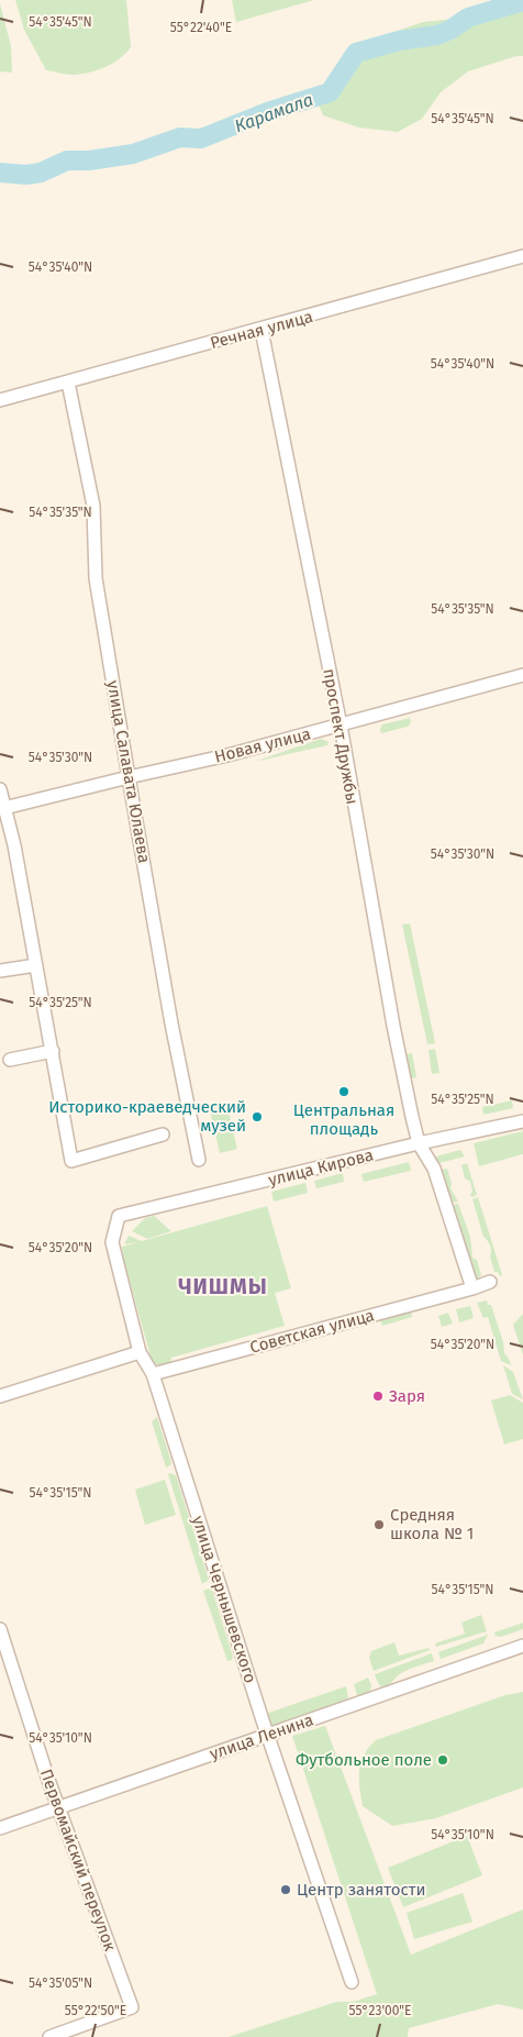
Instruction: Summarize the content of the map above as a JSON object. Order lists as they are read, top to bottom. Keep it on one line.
{"streets":{"street":["Речная улица","проспект Дружбы","Новая улица","улица Салавата Юлаева","улица Кирова","Советская улица","улица Чернышевского","улица Ленина","Первомайский переулок"]},"crossings":[["Речная улица","проспект Дружбы"],["Речная улица","улица Салавата Юлаева"],["проспект Дружбы","Новая улица"],["проспект Дружбы","улица Кирова"],["проспект Дружбы","Советская улица"],["Новая улица","улица Салавата Юлаева"],["улица Кирова","улица Чернышевского"],["Советская улица","улица Чернышевского"],["улица Чернышевского","улица Ленина"],["улица Ленина","Первомайский переулок"]],"districts":["ЧИШМЫ"],"water":["Карамала"],"places":["Центральная площадь","Историко-краеведческий музей","Заря","Средняя школа № 1","Футбольное поле","Центр занятости"],"coordinates":["54°35'45\"N","55°22'40\"E","54°35'40\"N","54°35'35\"N","54°35'30\"N","54°35'25\"N","54°35'20\"N","54°35'15\"N","54°35'10\"N","54°35'05\"N","55°22'50\"E","55°23'00\"E"]}
